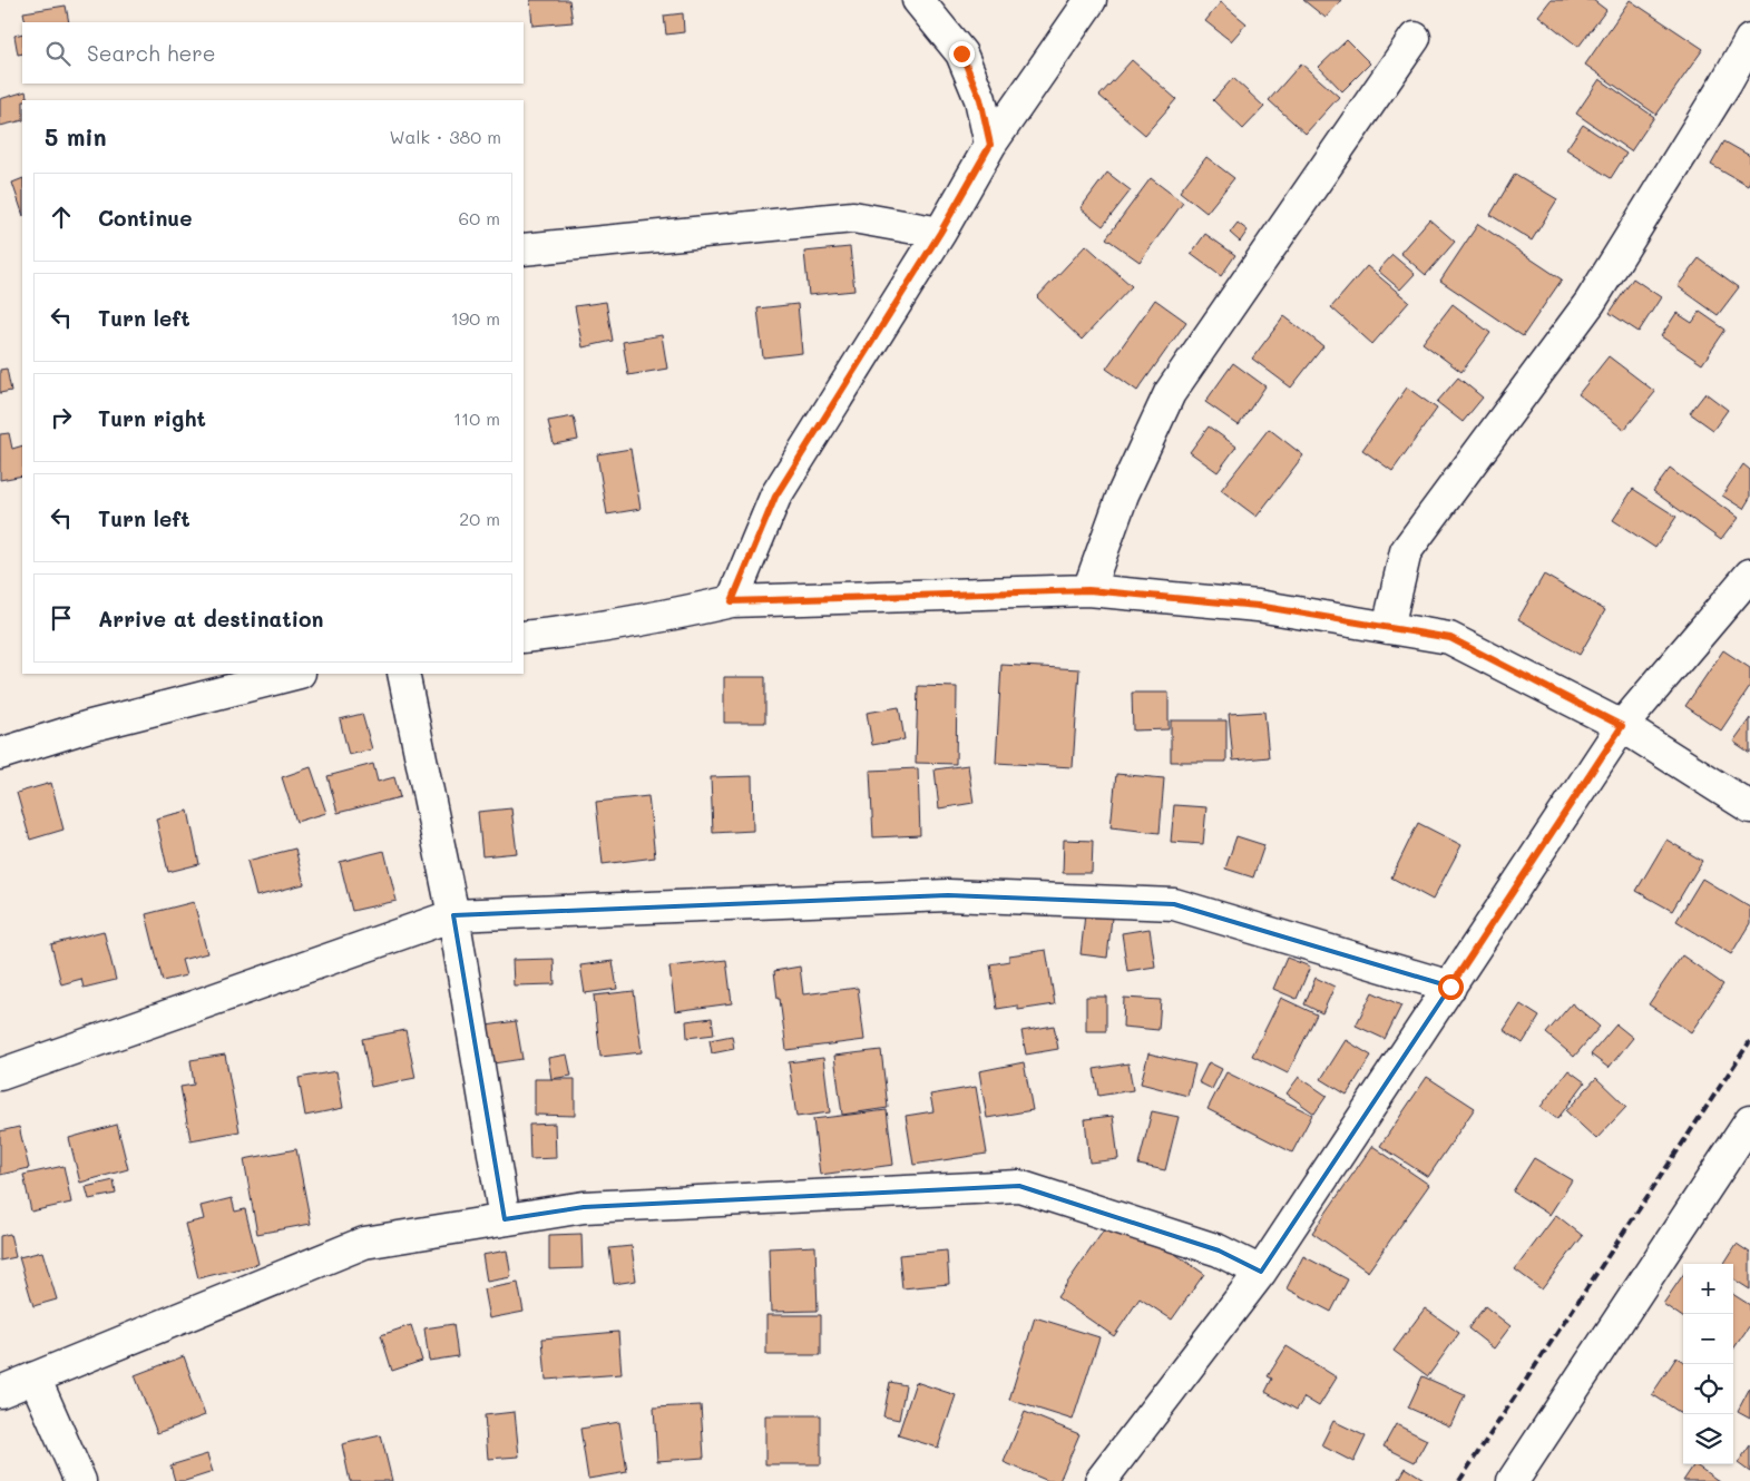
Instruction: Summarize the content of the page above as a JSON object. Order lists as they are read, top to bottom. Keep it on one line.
{"page":{"search":"Search here","heading":["5 min","Walk · 380 m"],"list":[["Continue","60 m"],["Turn left","190 m"],["Turn right","110 m"],["Turn left","20 m"],"Arrive at destination"],"map_buttons":["+","−"]}}
